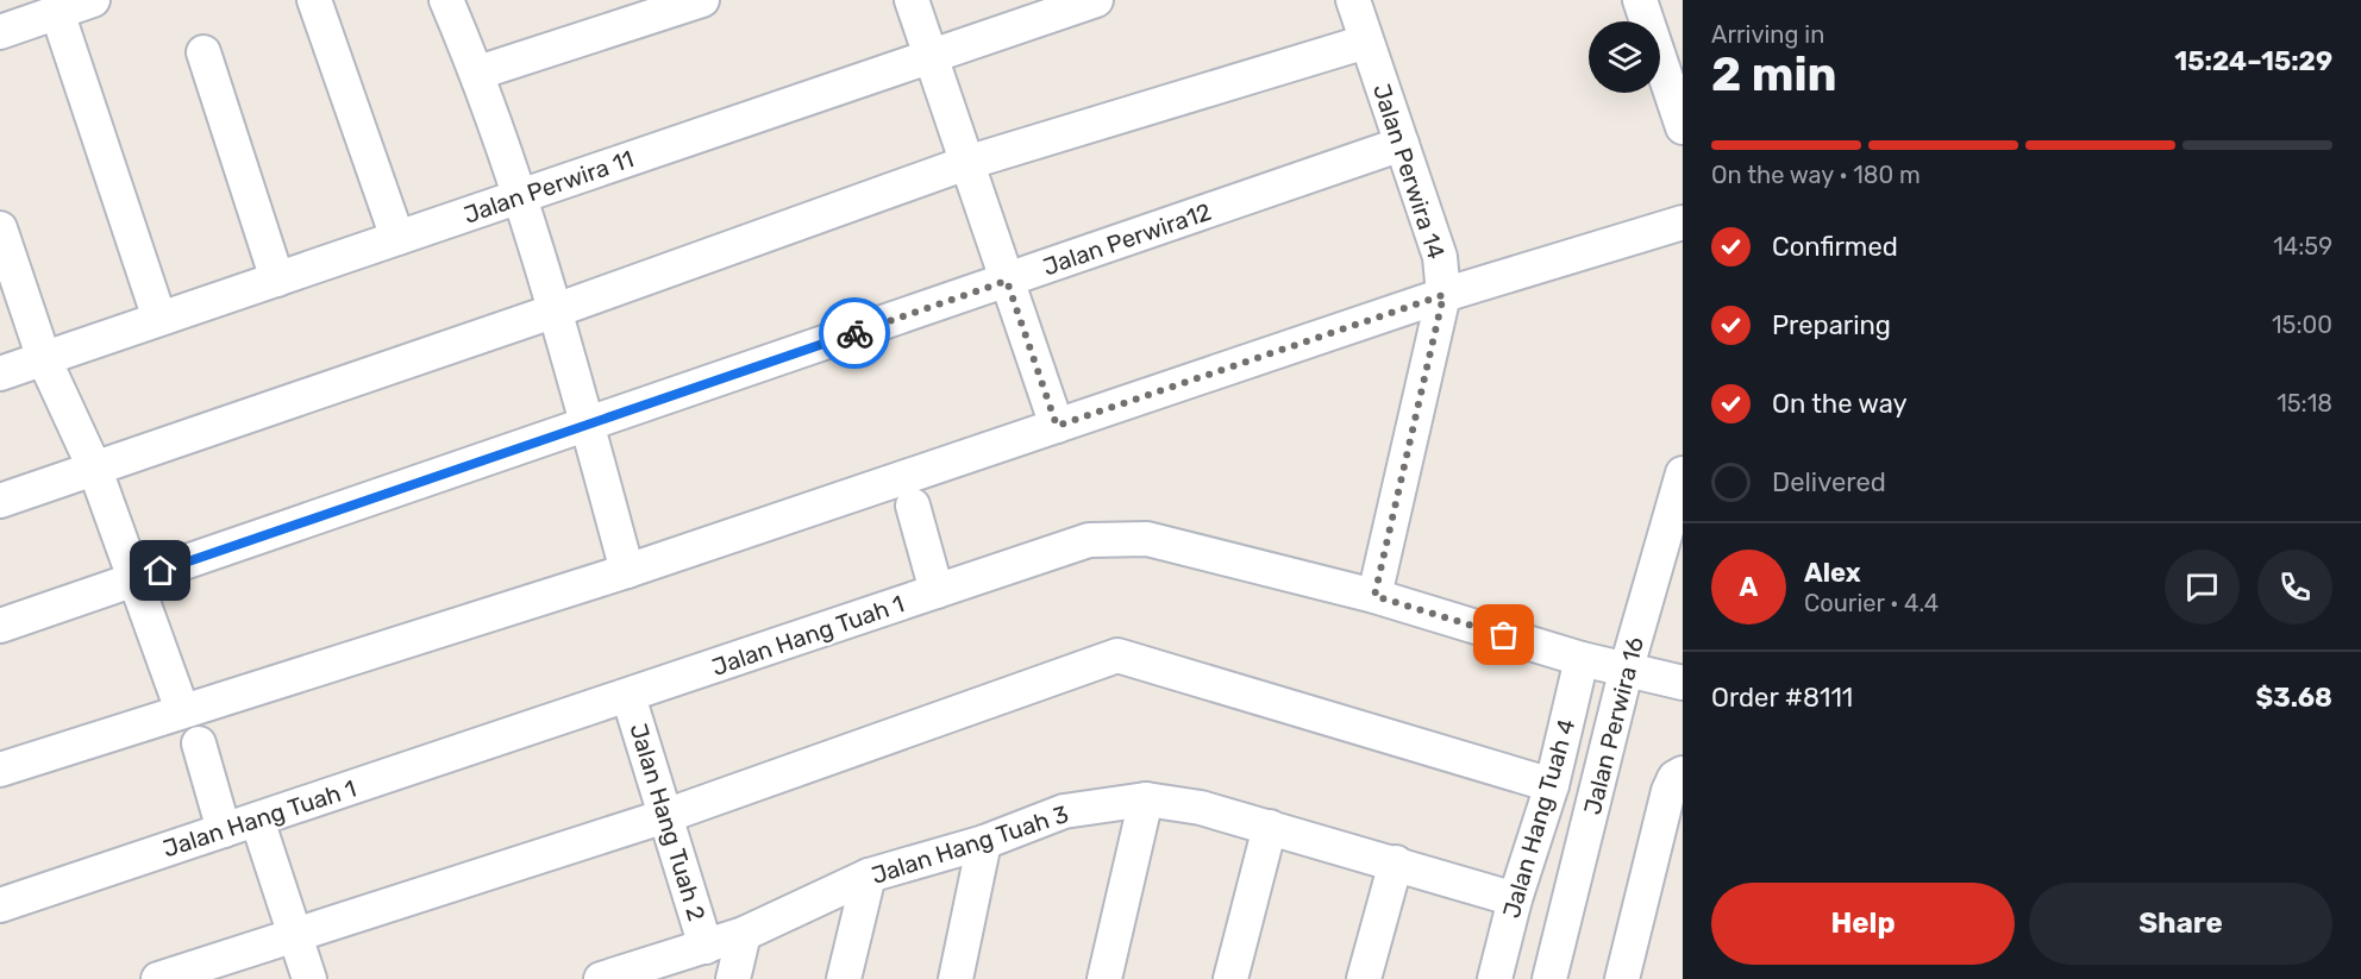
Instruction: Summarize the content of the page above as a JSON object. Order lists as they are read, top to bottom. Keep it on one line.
{"streets":{"street":["Jalan Perwira 14","Jalan Perwira 11","Jalan Perwira12","Jalan Hang Tuah 1","Jalan Perwira 16","Jalan Hang Tuah 4","Jalan Hang Tuah 2","Jalan Hang Tuah 3"]},"crossings":[["Jalan Perwira 14","Jalan Perwira12"],["Jalan Perwira 14","Jalan Hang Tuah 1"],["Jalan Hang Tuah 1","Jalan Perwira 16"],["Jalan Hang Tuah 1","Jalan Hang Tuah 4"],["Jalan Hang Tuah 1","Jalan Hang Tuah 2"],["Jalan Hang Tuah 4","Jalan Hang Tuah 3"],["Jalan Hang Tuah 2","Jalan Hang Tuah 3"]],"page":{"heading":["2 min","Arriving in","15:24–15:29"],"panel":["Alex","Courier · 4.4","Order #8111","$3.68"],"bar":"On the way · 180 m","list":[["Confirmed","14:59"],["Preparing","15:00"],["On the way","15:18"],"Delivered"],"round":"A","buttons":["Help","Share"]}}
